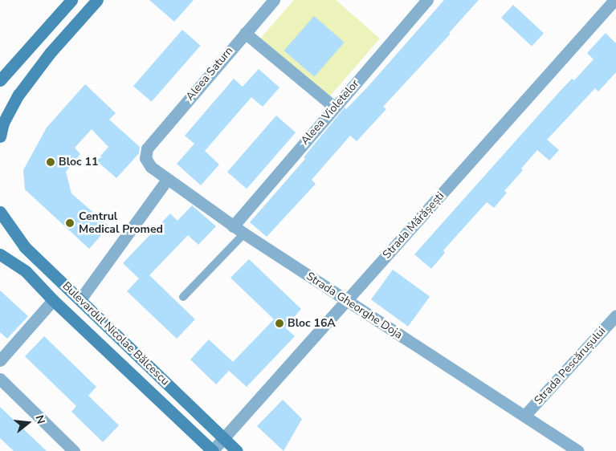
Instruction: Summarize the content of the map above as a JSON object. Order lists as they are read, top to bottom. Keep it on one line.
{"streets":{"main road":["Bulevardul Nicolae Bălcescu"],"street":["Aleea Saturn","Aleea Violetelor","Strada Mărășești","Strada Gheorghe Doja","Strada Pescărușului"]},"crossings":[["Aleea Saturn","Strada Gheorghe Doja"],["Aleea Violetelor","Strada Gheorghe Doja"],["Strada Mărășești","Strada Gheorghe Doja"],["Strada Mărășești","Bulevardul Nicolae Bălcescu"],["Strada Gheorghe Doja","Strada Pescărușului"]],"places":["Bloc 11","Centrul Medical Promed","Bloc 16A"],"north":"right"}
